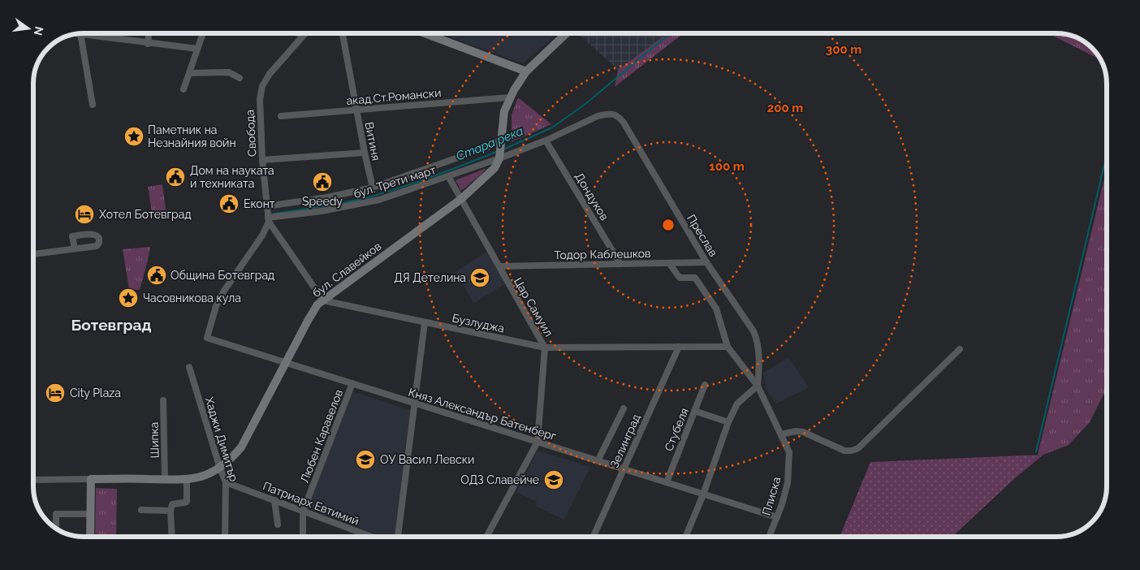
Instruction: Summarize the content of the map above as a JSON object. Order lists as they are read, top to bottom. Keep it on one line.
{"streets":{"street":["акад.Ст.Романски","Свобода","Витиня","бул. Трети март","Дондуков","Преслав","Тодор Каблешков","бул. Славейков","Цар Самуил","Бузлуджа","Княз Александър Батенберг","Стубеля","Любен Каравелов","Хаджи Димитър","Шипка","Зелинград","Плиска","Патриарх Евтимий"]},"crossings":[["акад.Ст.Романски","Витиня"],["Свобода","бул. Трети март"],["Свобода","Княз Александър Батенберг"],["Витиня","бул. Трети март"],["бул. Трети март","Дондуков"],["бул. Трети март","Преслав"],["бул. Трети март","бул. Славейков"],["бул. Трети март","Цар Самуил"],["бул. Трети март","Княз Александър Батенберг"],["Дондуков","Тодор Каблешков"],["Преслав","Тодор Каблешков"],["Преслав","Плиска"],["Тодор Каблешков","Цар Самуил"],["бул. Славейков","Цар Самуил"],["бул. Славейков","Бузлуджа"],["бул. Славейков","Княз Александър Батенберг"],["бул. Славейков","Хаджи Димитър"],["Цар Самуил","Бузлуджа"],["Цар Самуил","Княз Александър Батенберг"],["Бузлуджа","Зелинград"],["Бузлуджа","Плиска"],["Княз Александър Батенберг","Стубеля"],["Княз Александър Батенберг","Любен Каравелов"],["Княз Александър Батенберг","Зелинград"],["Княз Александър Батенберг","Плиска"],["Любен Каравелов","Патриарх Евтимий"],["Хаджи Димитър","Патриарх Евтимий"]],"districts":["Ботевград"],"water":["Стара река"],"places":{"place":["Паметник на Незнайния войн","Часовникова кула"],"public building":["Дом на науката и техниката","Speedy","Еконт","Община Ботевград"],"hotel":["Хотел Ботевград","City Plaza"],"school or university":["ДЯ Детелина","ОУ Васил Левски","ОДЗ Славейче"]},"north":"right","rings":["300 m","200 m","100 m"]}
